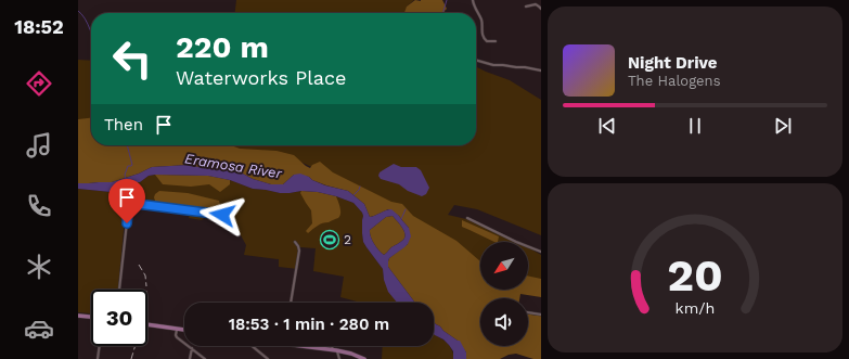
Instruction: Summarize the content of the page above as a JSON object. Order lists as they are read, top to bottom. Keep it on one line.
{"water":["Eramosa River"],"places":{"sports":["2"]},"north":"bottom left","page":{"tabs":"18:52","turn":["220 m","Waterworks Place"],"song":["Night Drive","The Halogens"],"then":"Then","limit":"30","trip":"18:53 · 1 min · 280 m","gauge":["20","km/h"]}}
